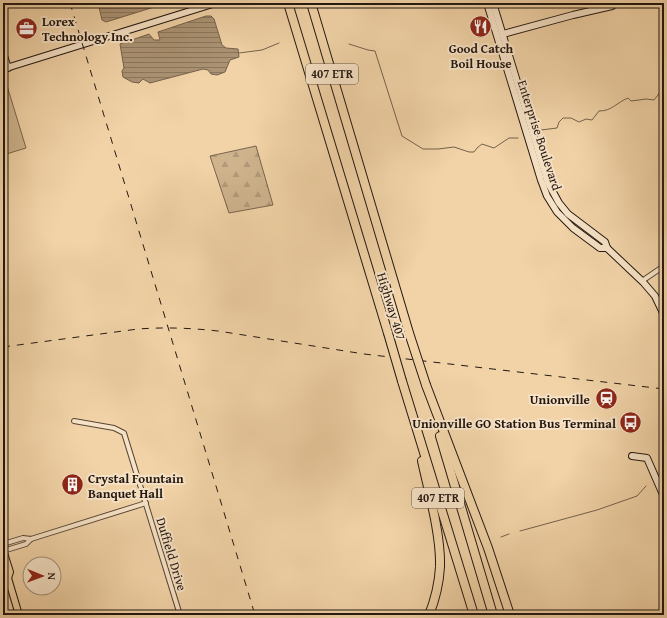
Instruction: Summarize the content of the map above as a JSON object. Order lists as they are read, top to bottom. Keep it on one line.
{"streets":{"highway":["407 ETR","Highway 407"],"main road":["Enterprise Boulevard"],"street":["Duffield Drive"]},"places":{"restaurant":["Good Catch Boil House"],"office":["Lorex Technology Inc."],"station":["Unionville"],"bus stop":["Unionville GO Station Bus Terminal"],"building":["Crystal Fountain Banquet Hall"]},"north":"right"}
